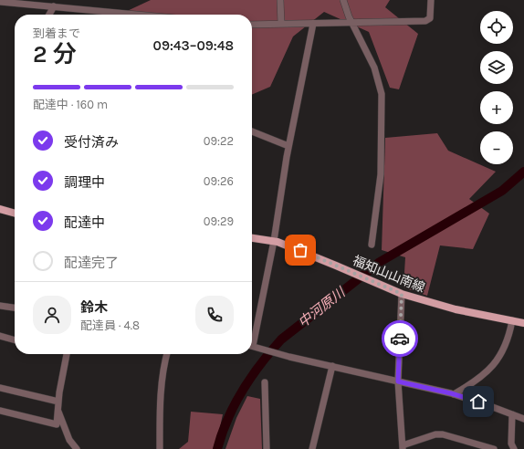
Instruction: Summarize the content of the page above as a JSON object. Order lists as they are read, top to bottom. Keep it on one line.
{"streets":{"main road":["福知山山南線"]},"water":["中河原川"],"page":{"map_buttons":["+","−"],"heading":["2 分","到着まで","09:43–09:48"],"panel":["鈴木","配達員 · 4.8"],"bar":"配達中 · 160 m","list":[["受付済み","09:22"],["調理中","09:26"],["配達中","09:29"],"配達完了"]}}
